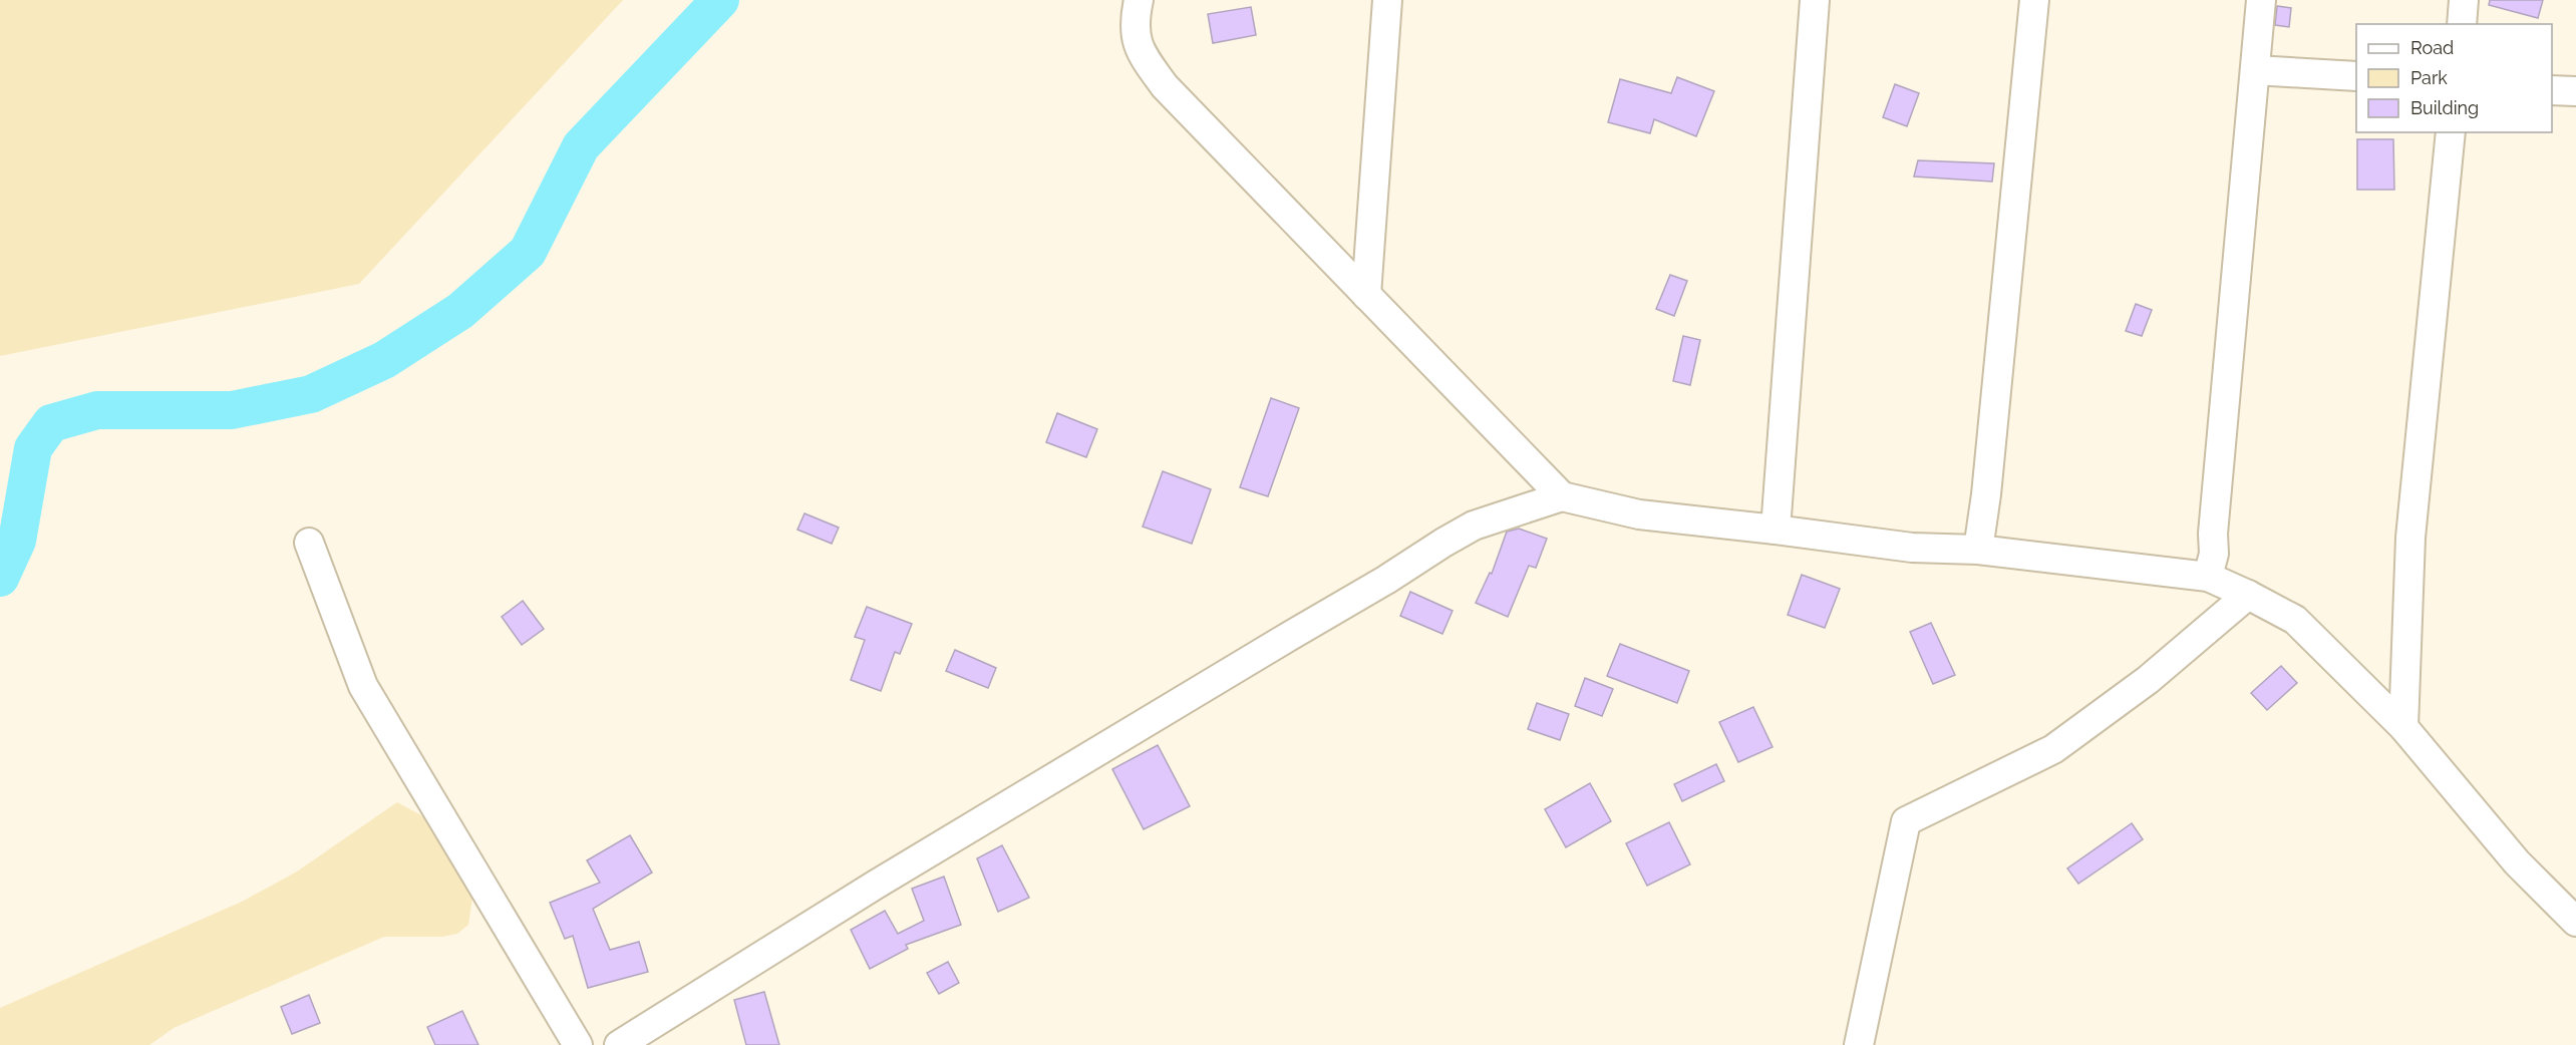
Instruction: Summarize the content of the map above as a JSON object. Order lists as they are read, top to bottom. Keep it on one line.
{"legend":["Road","Park","Building"]}
